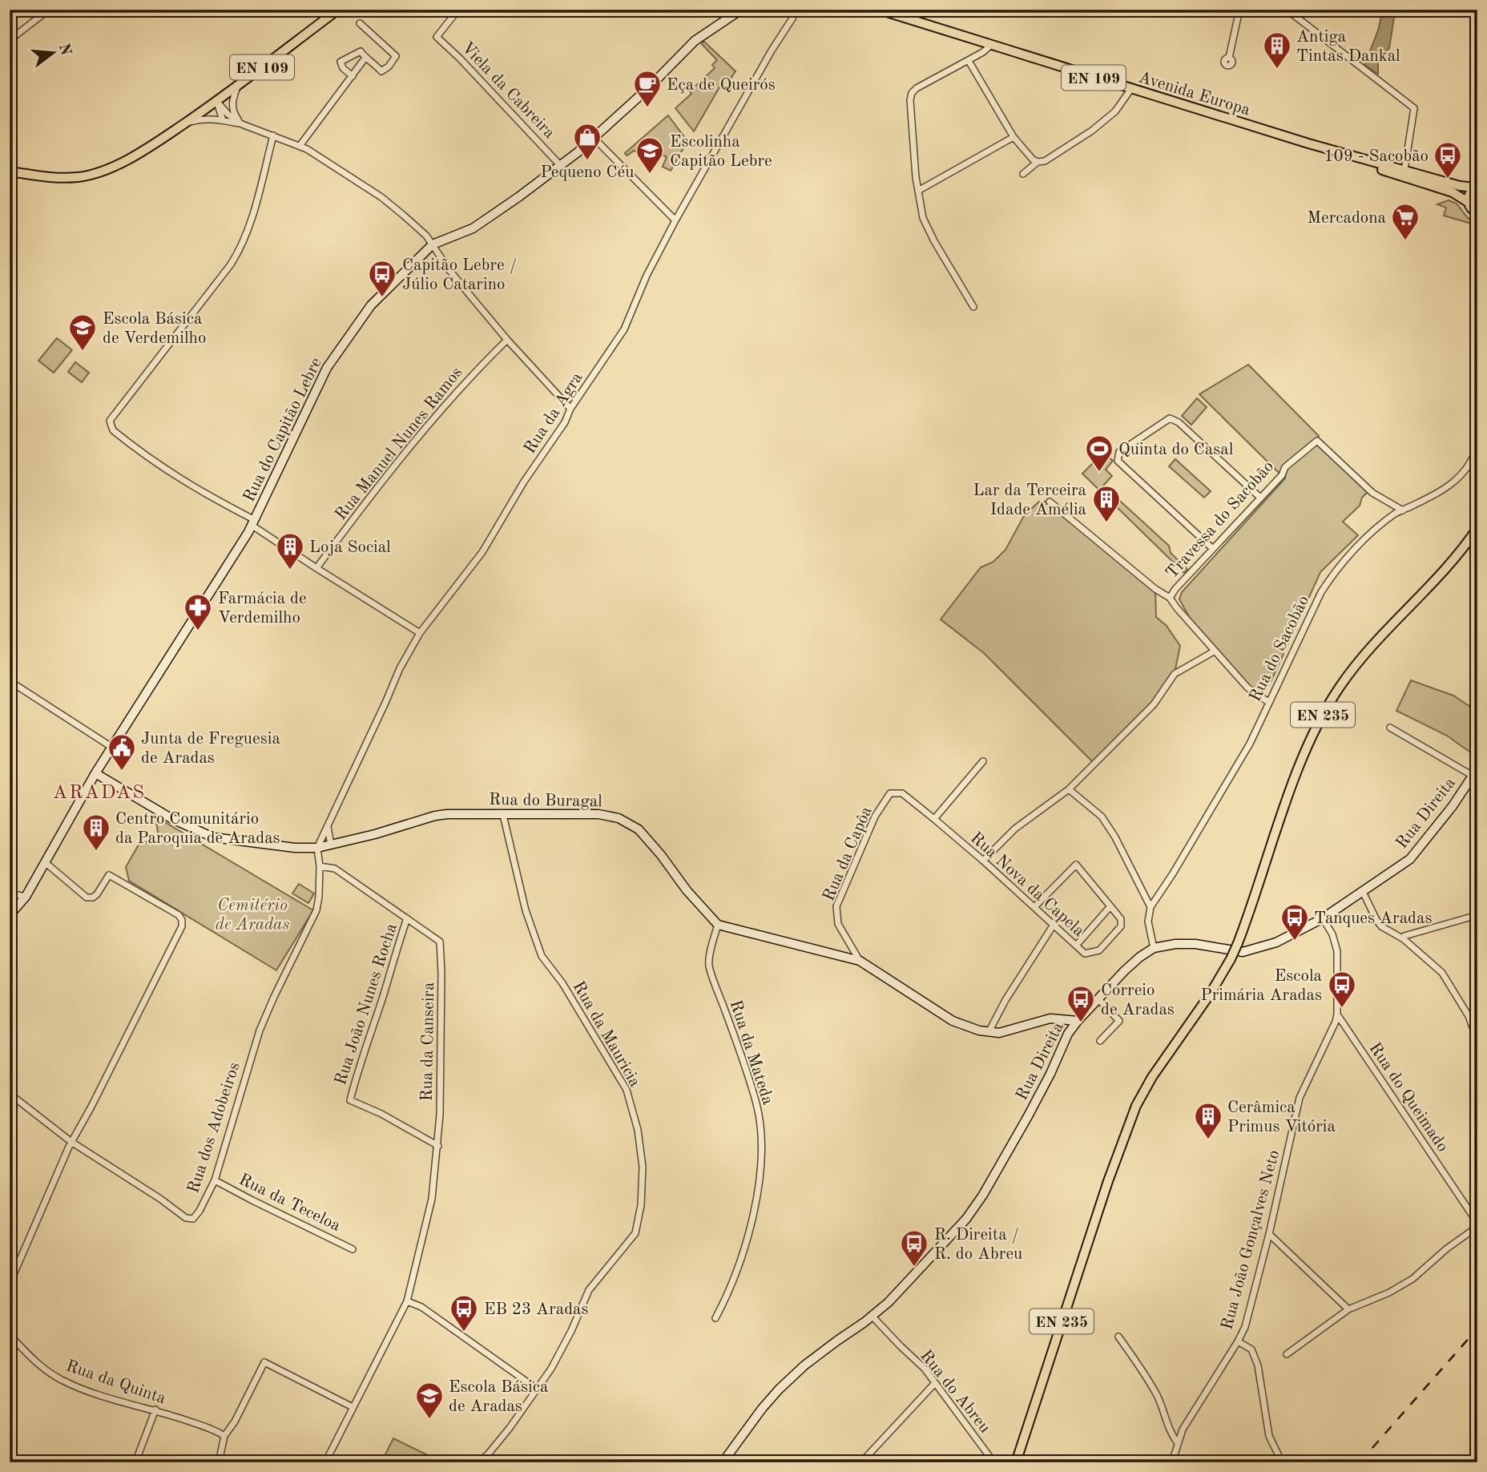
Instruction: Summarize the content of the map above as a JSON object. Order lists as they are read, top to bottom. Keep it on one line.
{"streets":{"main road":["EN 109","Avenida Europa","Rua do Capitão Lebre","EN 235","Rua do Buragal","Rua Direita"],"street":["Viela da Cabreira","Rua da Agra","Rua Manuel Nunes Ramos","Travessa do Sacobão","Rua do Sacobão","Rua da Capôa","Rua Nova da Capela","Rua João Nunes Rocha","Rua da Mauricia","Rua da Canseira","Rua da Mateda","Rua do Queimado","Rua dos Adobeiros","Rua da Teceloa","Rua João Gonçalves Neto","Rua da Quinta","Rua do Abreu"]},"crossings":[["Viela da Cabreira","Rua do Capitão Lebre"],["Rua da Agra","Rua do Buragal"],["Rua do Capitão Lebre","Rua do Buragal"],["Travessa do Sacobão","Rua do Sacobão"],["Rua do Buragal","Rua da Mauricia"],["Rua do Buragal","Rua da Mateda"],["Rua Direita","Rua João Gonçalves Neto"],["Rua Direita","Rua do Abreu"],["Rua da Capôa","Rua Nova da Capela"],["Rua João Nunes Rocha","Rua da Canseira"],["Rua da Canseira","Rua dos Adobeiros"],["Rua do Queimado","Rua João Gonçalves Neto"],["Rua dos Adobeiros","Rua da Teceloa"]],"districts":["ARADAS"],"parks":["Cemitério de Aradas"],"places":{"building":["Antiga Tintas Dankal","Lar da Terceira Idade Amélia","Loja Social","Centro Comunitário da Paroquia de Aradas","Cerâmica Primus Vitória"],"cafe":["Eça de Queirós"],"shop":["Pequeno Céu"],"school or university":["Escolinha Capitão Lebre","Escola Básica de Verdemilho","Escola Básica de Aradas"],"bus stop":["109 - Sacobão","Capitão Lebre / Júlio Catarino","Tanques Aradas","Escola Primária Aradas","Correio de Aradas","R. Direita / R. do Abreu","EB 23 Aradas"],"supermarket":["Mercadona"],"sports":["Quinta do Casal"],"pharmacy":["Farmácia de Verdemilho"],"public building":["Junta de Freguesia de Aradas"]},"north":"right"}
